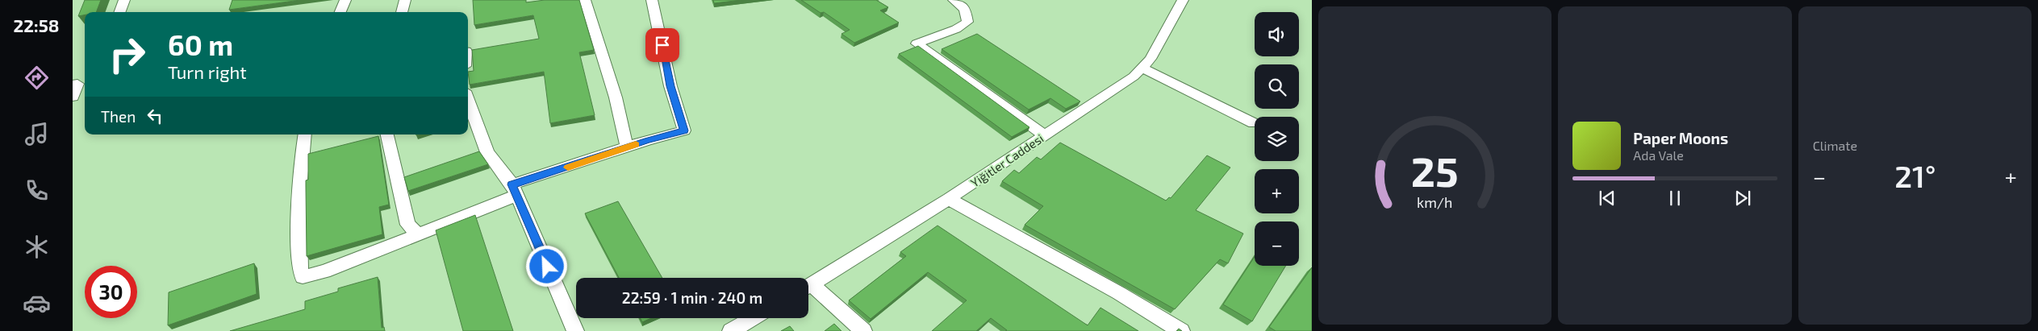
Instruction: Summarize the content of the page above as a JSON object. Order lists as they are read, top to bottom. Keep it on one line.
{"streets":{"street":["Yiğitler Caddesi"]},"page":{"tabs":"22:58","tile":"Climate","map_buttons":["+","−"],"turn":["60 m","Turn right"],"then":"Then","song":["Paper Moons","Ada Vale"],"heat":["−","21°","+"],"limit":"30","trip":"22:59 · 1 min · 240 m","gauge":["25","km/h"]}}
